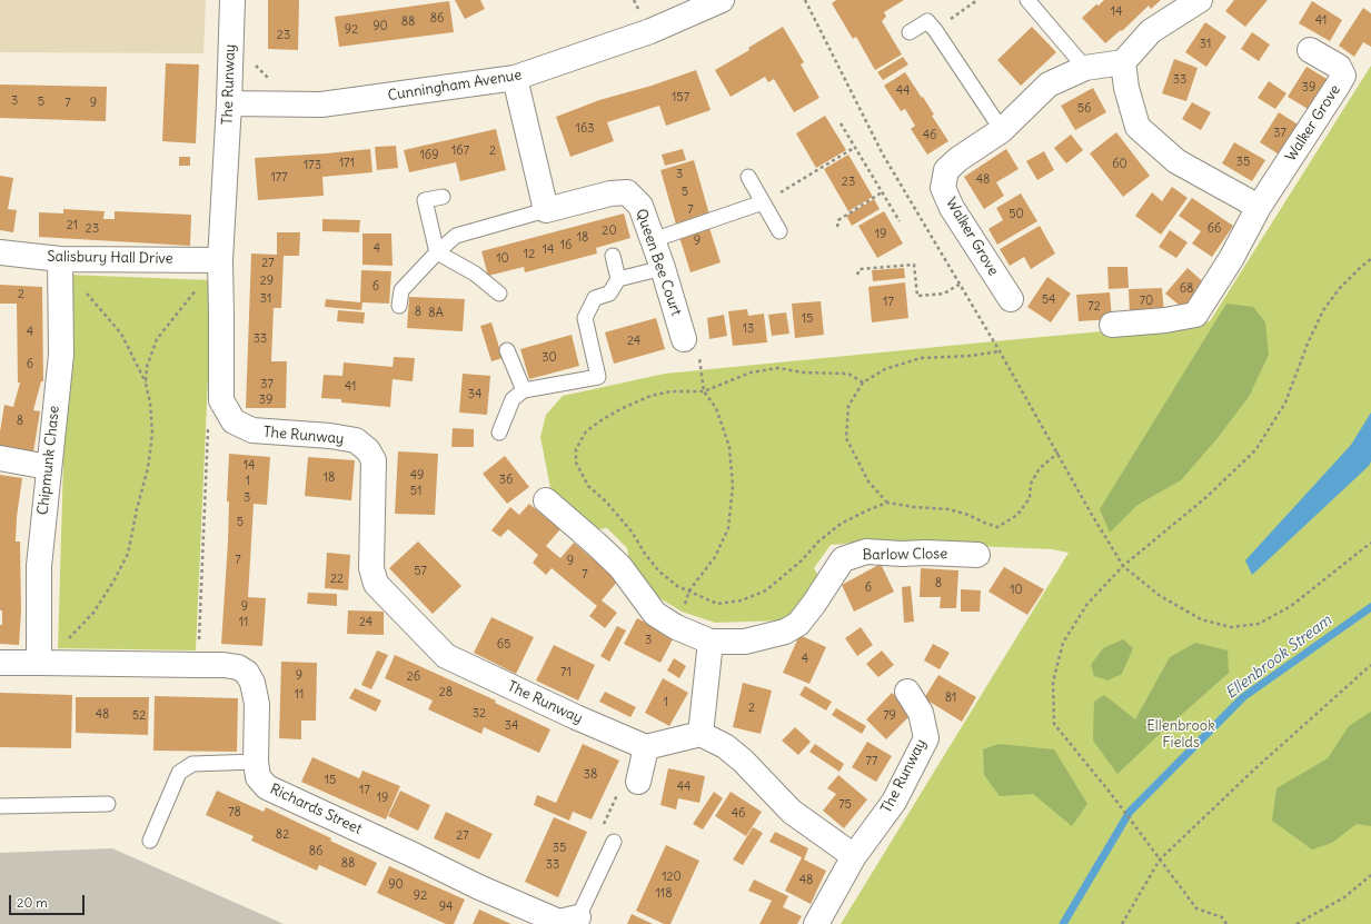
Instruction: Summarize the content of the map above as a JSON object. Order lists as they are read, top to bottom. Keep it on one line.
{"streets":{"street":["The Runway","Cunningham Avenue","Walker Grove","Salisbury Hall Drive","Queen Bee Court","Chipmunk Chase","Barlow Close","Richards Street"]},"crossings":[["The Runway","Cunningham Avenue"],["The Runway","Salisbury Hall Drive"],["Salisbury Hall Drive","Chipmunk Chase"],["Chipmunk Chase","Richards Street"]],"water":["Ellenbrook Stream"],"parks":["Ellenbrook Fields"],"house_numbers":["14","86","41","88","90","92","23","31","33","39","44","157","3","5","7","9","56","163","37","46","167","2","169","35","171","60","173","3","177","48","23","5","7","50","21","23","66","20","19","18","9","16","4","14","12","10","27","29","6","68","2","31","54","70","17","72","8","8A","15","13","4","33","24","30","6","37","41","34","39","8","14","49","18","36","1","51","3","5","7","9","57","7","22","8","6","10","9","11","24","3","65","4","71","9","26","28","11","81","1","2","32","48","52","79","34","77","38","15","44","17","19","75","78","46","82","27","35","86","88","33","120","48","90","118","92","94"],"scale_bar":"20 m"}
